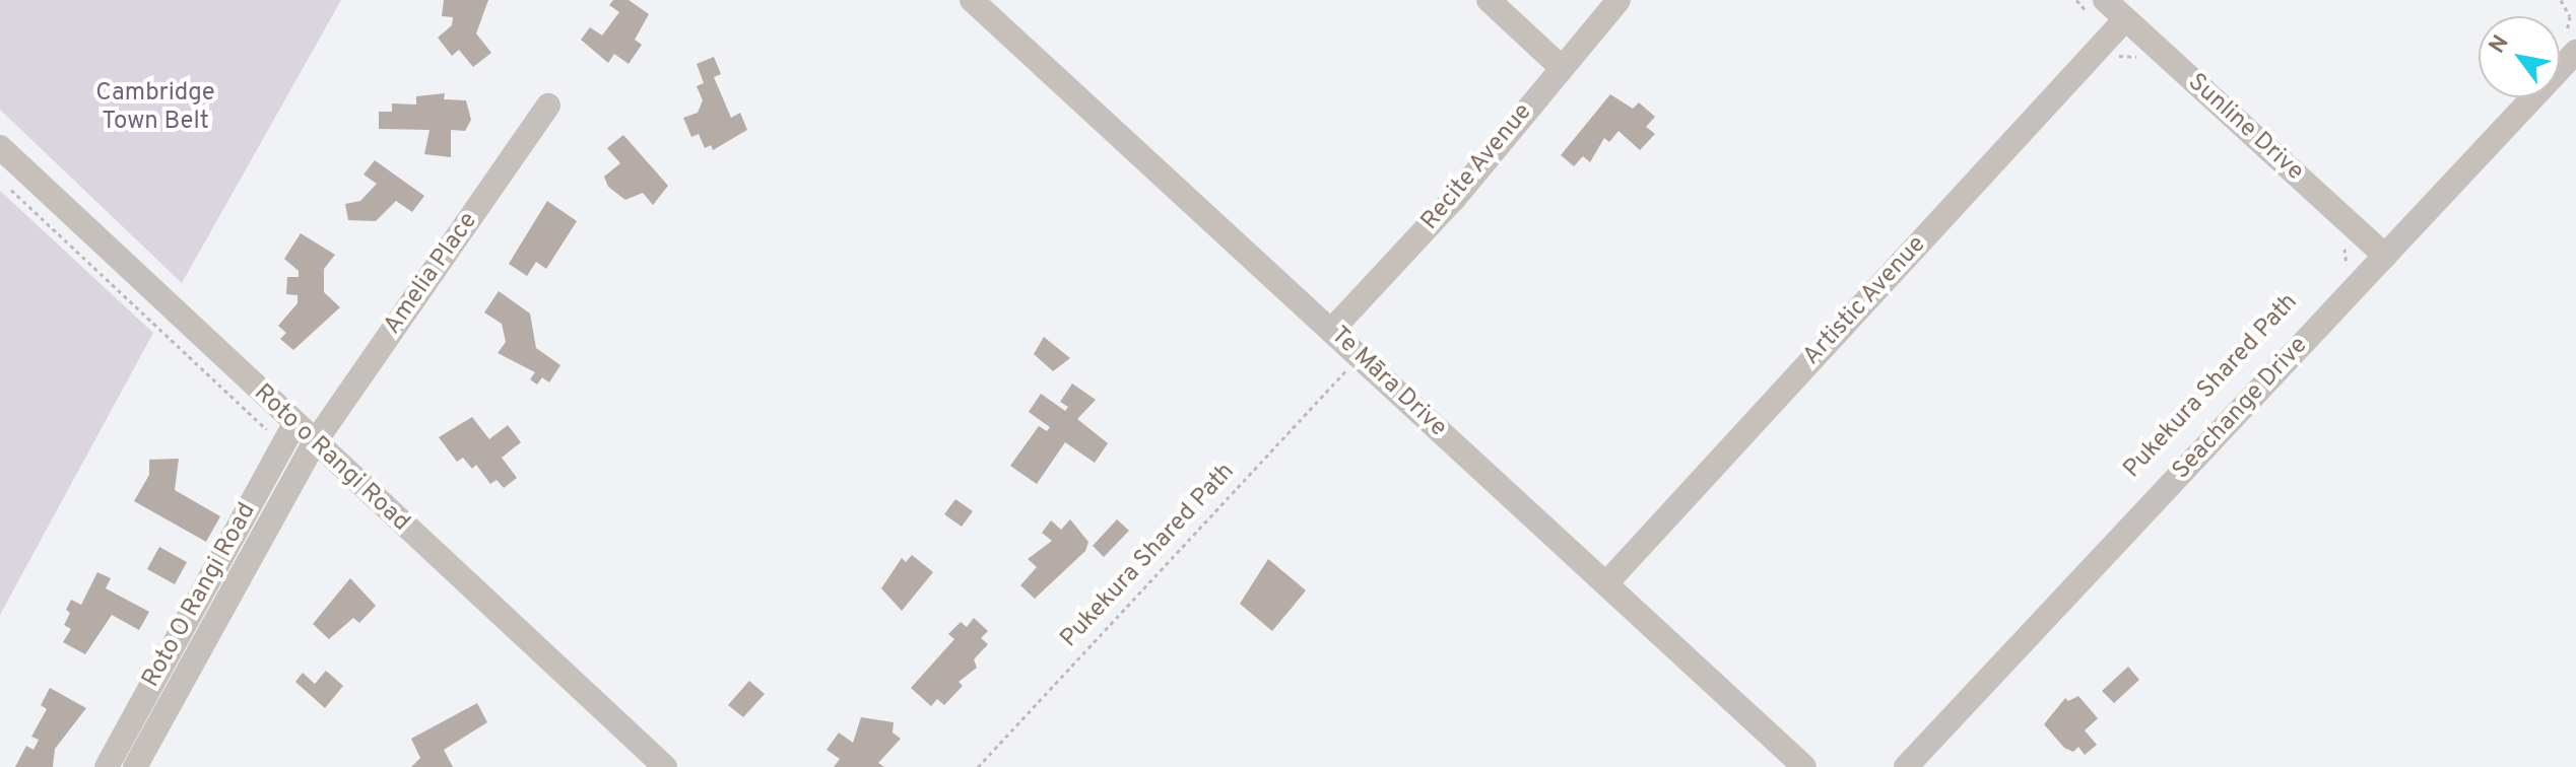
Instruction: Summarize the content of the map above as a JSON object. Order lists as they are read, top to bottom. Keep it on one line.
{"streets":{"street":["Sunline Drive","Recite Avenue","Amelia Place","Artistic Avenue","Te Māra Drive","Seachange Drive","Roto o Rangi Road","Roto O Rangi Road"],"path":["Pukekura Shared Path"]},"crossings":[["Sunline Drive","Artistic Avenue"],["Sunline Drive","Seachange Drive"],["Recite Avenue","Te Māra Drive"],["Amelia Place","Roto o Rangi Road"],["Artistic Avenue","Te Māra Drive"],["Roto o Rangi Road","Roto O Rangi Road"]],"parks":["Cambridge Town Belt"],"north":"top left"}
